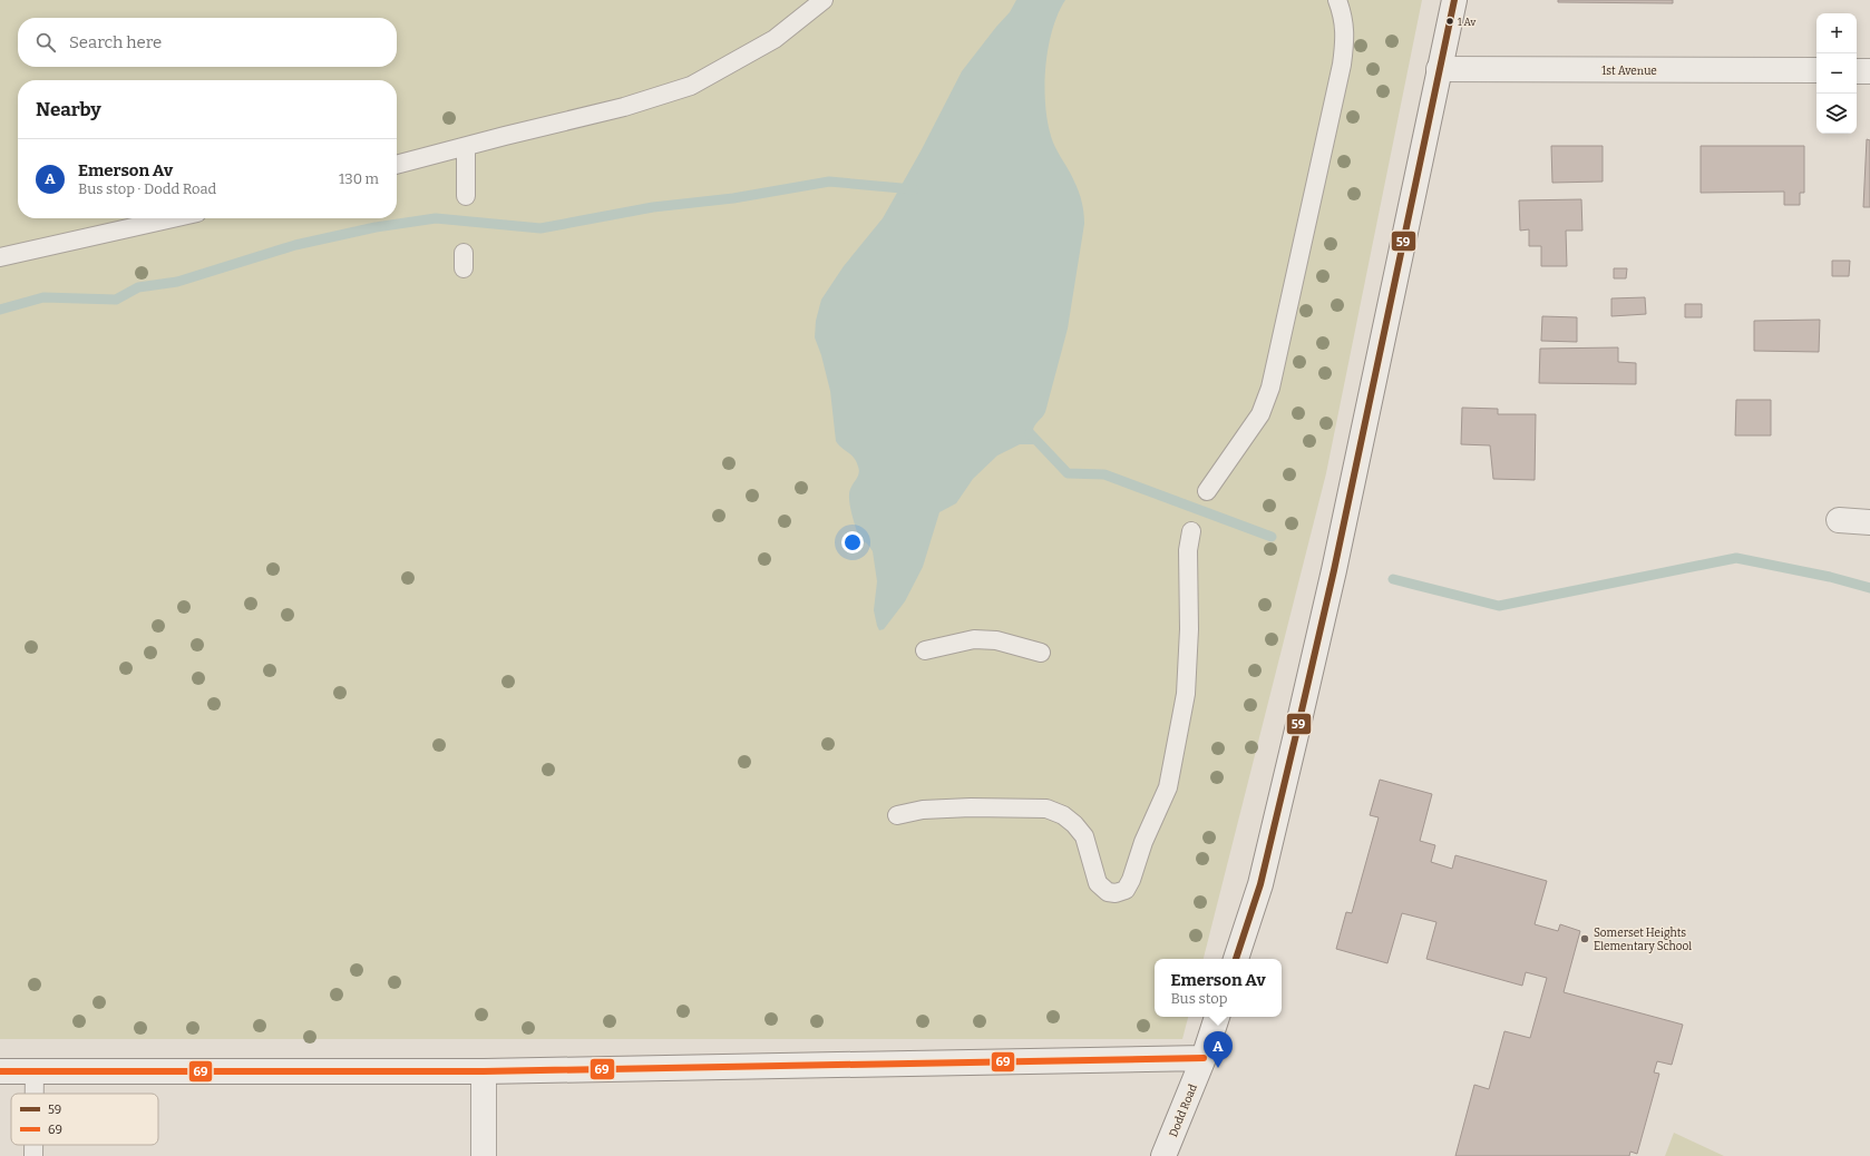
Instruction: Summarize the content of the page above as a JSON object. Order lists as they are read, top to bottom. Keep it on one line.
{"streets":{"street":["1st Avenue","Dodd Road"]},"places":["1 Av","Somerset Heights Elementary School"],"lines":["transit line 59","transit line 69"],"legend":["59","69"],"page":{"map_buttons":["+","−"],"search":"Search here","heading":"Nearby","list":[{"mark":"A","name":"Emerson Av","note":"Bus stop · Dodd Road","value":"130 m"}],"popup":["Emerson Av","Bus stop"],"pins":"A"}}
